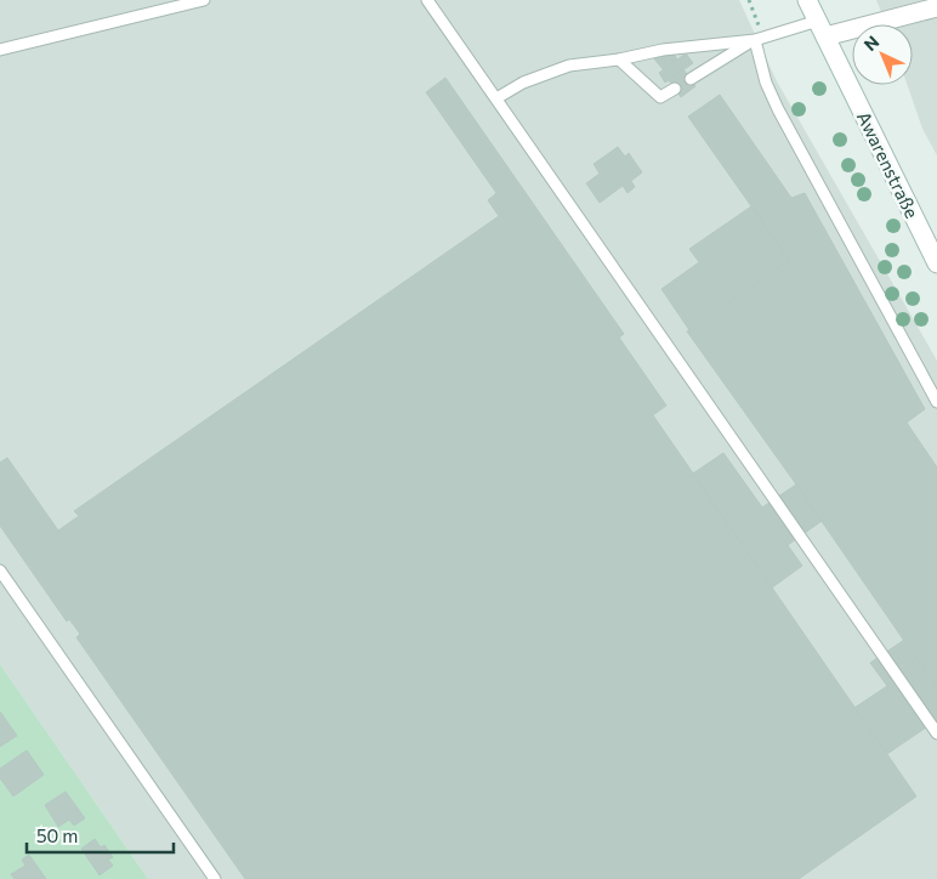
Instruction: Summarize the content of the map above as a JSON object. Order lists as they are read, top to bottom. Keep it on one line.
{"streets":{"street":["Awarenstraße"]},"scale_bar":"50 m","north":"top left"}
